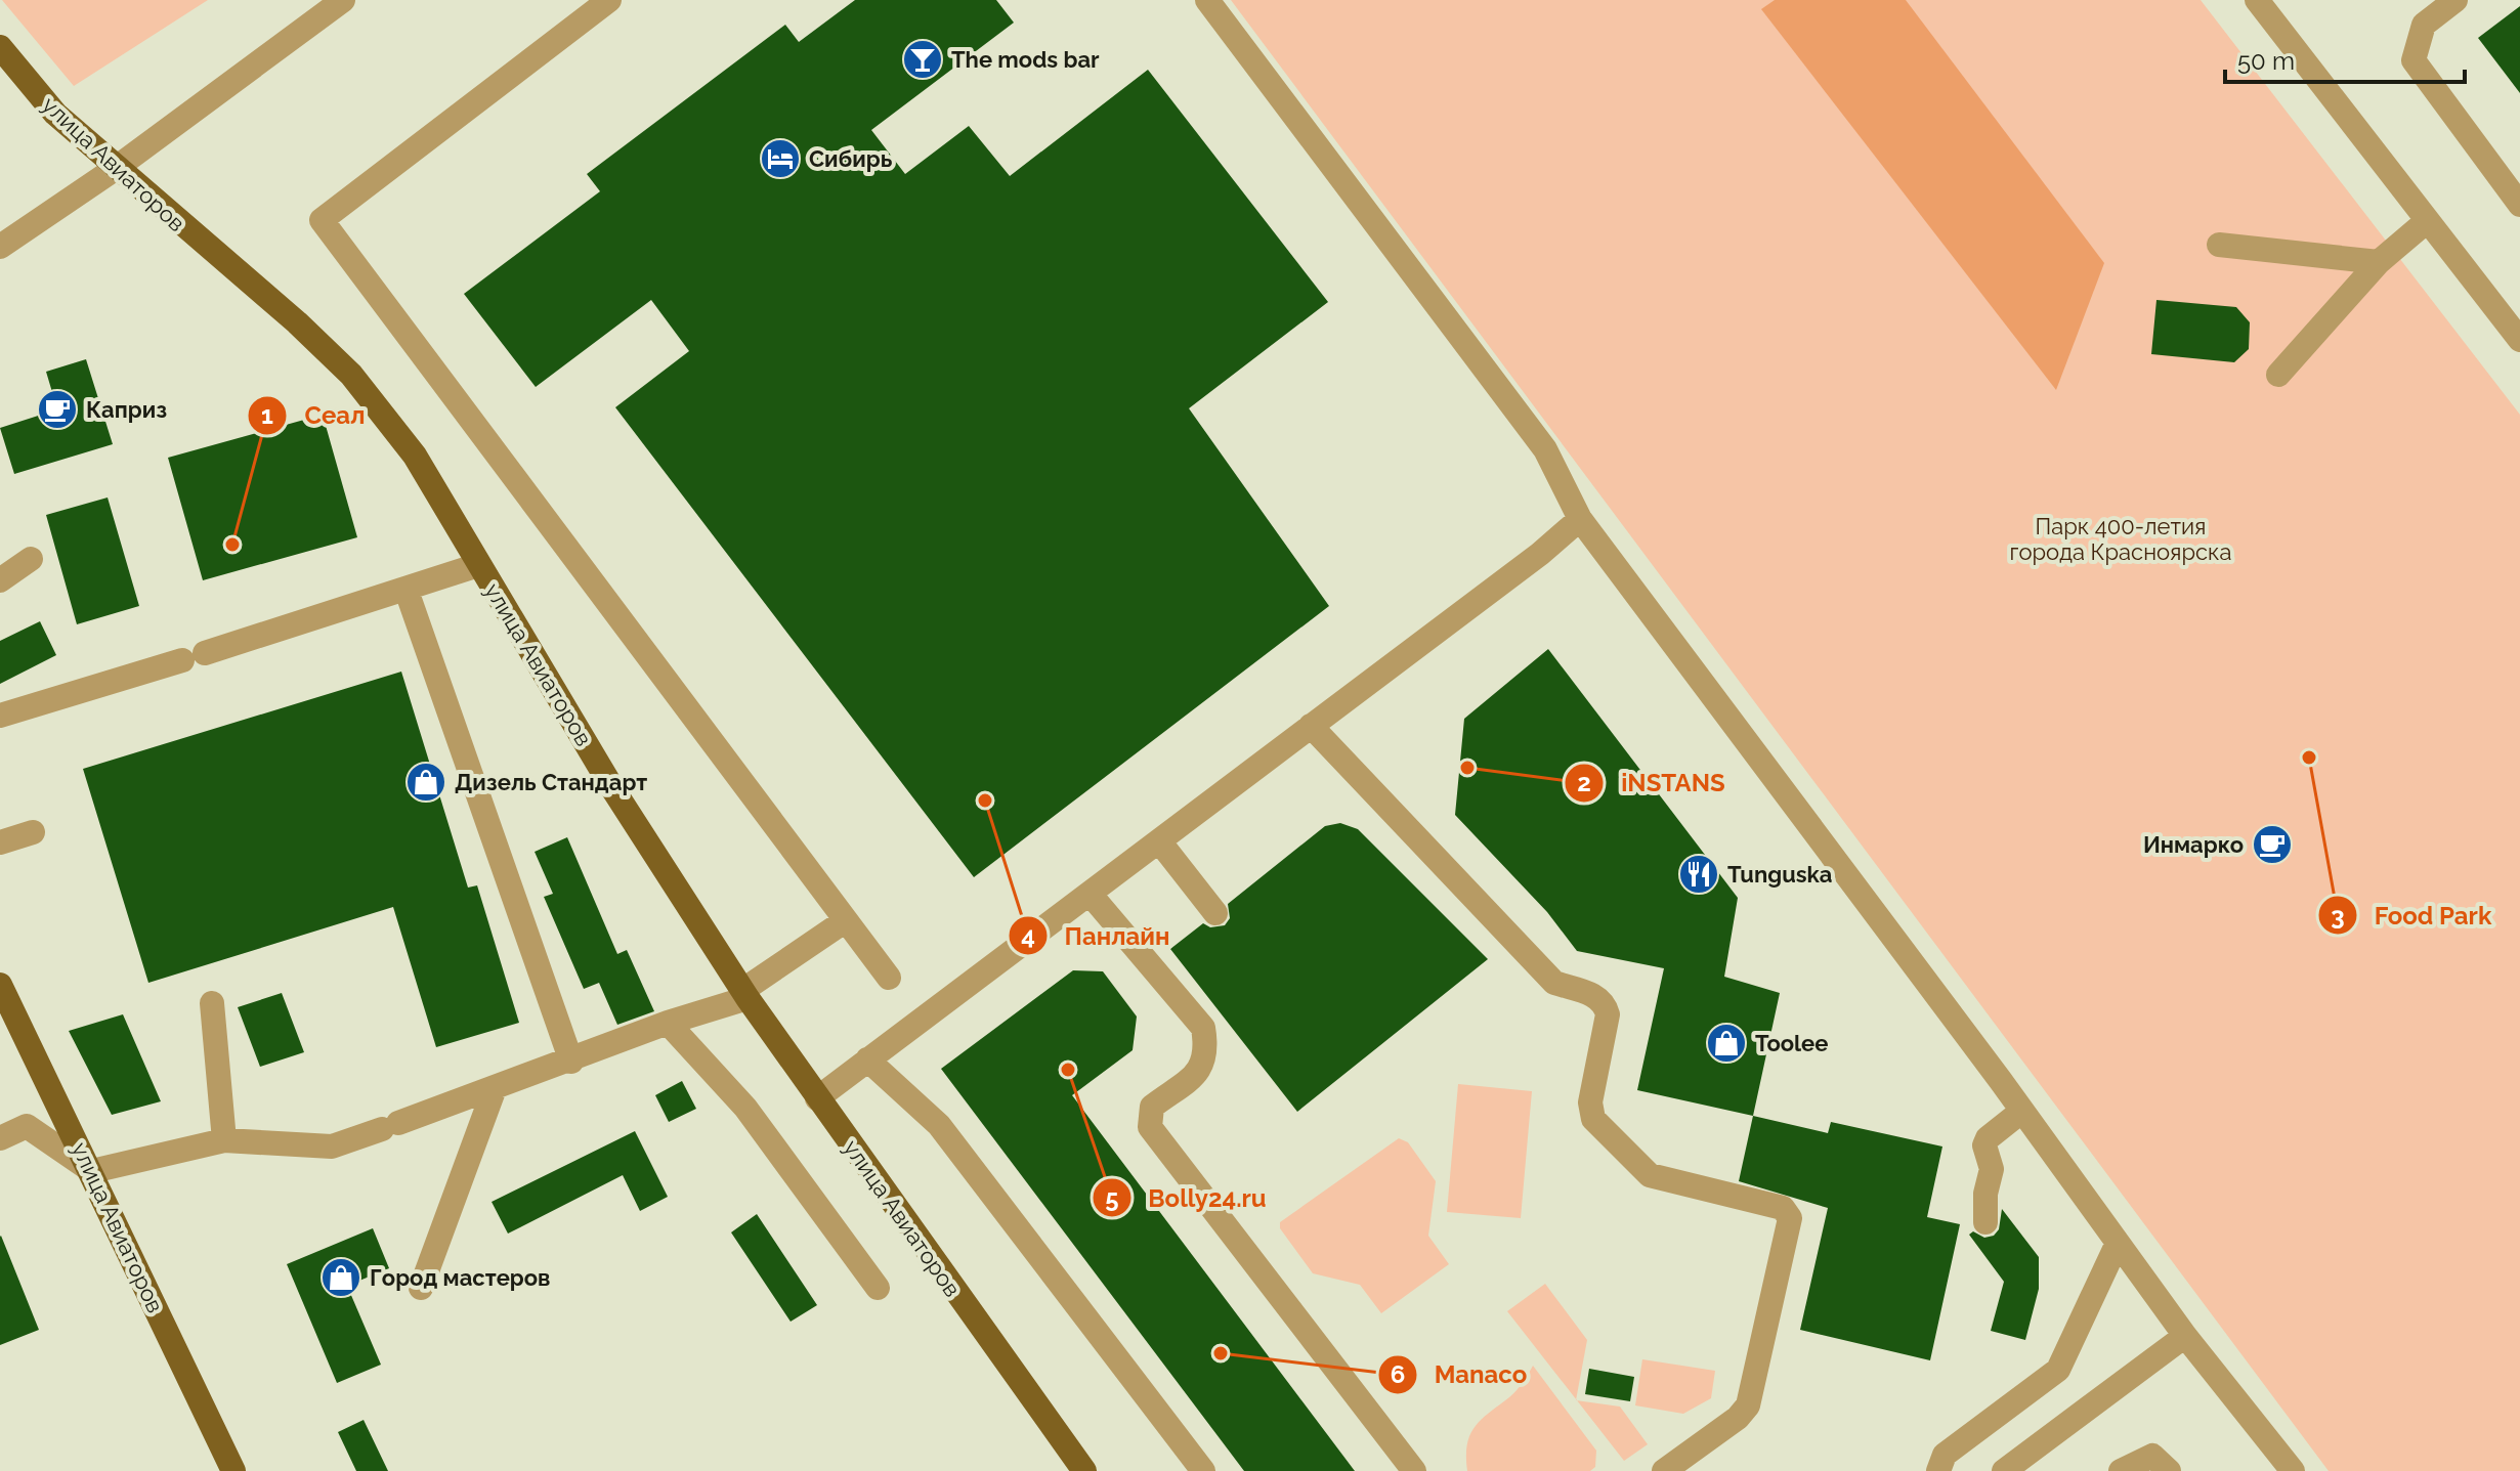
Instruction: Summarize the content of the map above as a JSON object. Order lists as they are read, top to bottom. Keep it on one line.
{"streets":{"main road":["улица Авиаторов"]},"parks":["Парк 400-летия города Красноярска"],"places":{"bar":["The mods bar"],"hotel":["Сибирь"],"cafe":["Каприз","Инмарко"],"other":["Сеал","Food Park","iNSTANS","Панлайн","Bolly24.ru","Manaco"],"shop":["Дизель Стандарт","Toolee","Город мастеров"],"restaurant":["Tunguska"]},"scale_bar":"50 m"}
